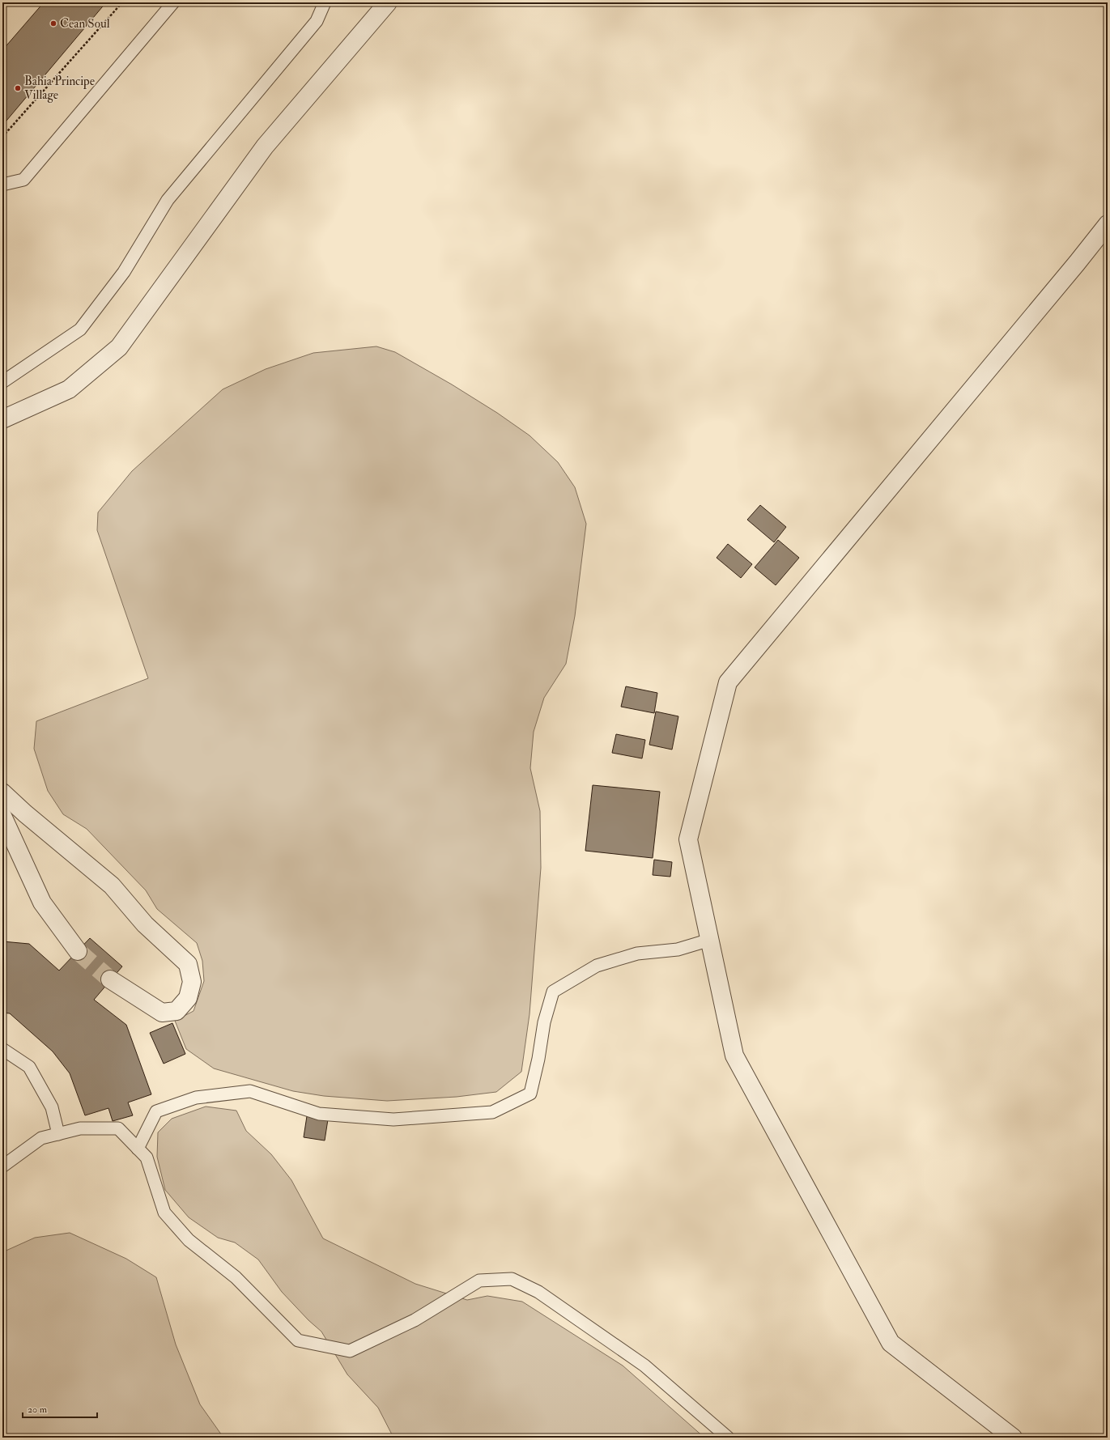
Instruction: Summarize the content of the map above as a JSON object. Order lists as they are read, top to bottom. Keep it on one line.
{"places":["Cean Soul","Bahia Principe Village"],"scale_bar":"20 m"}
